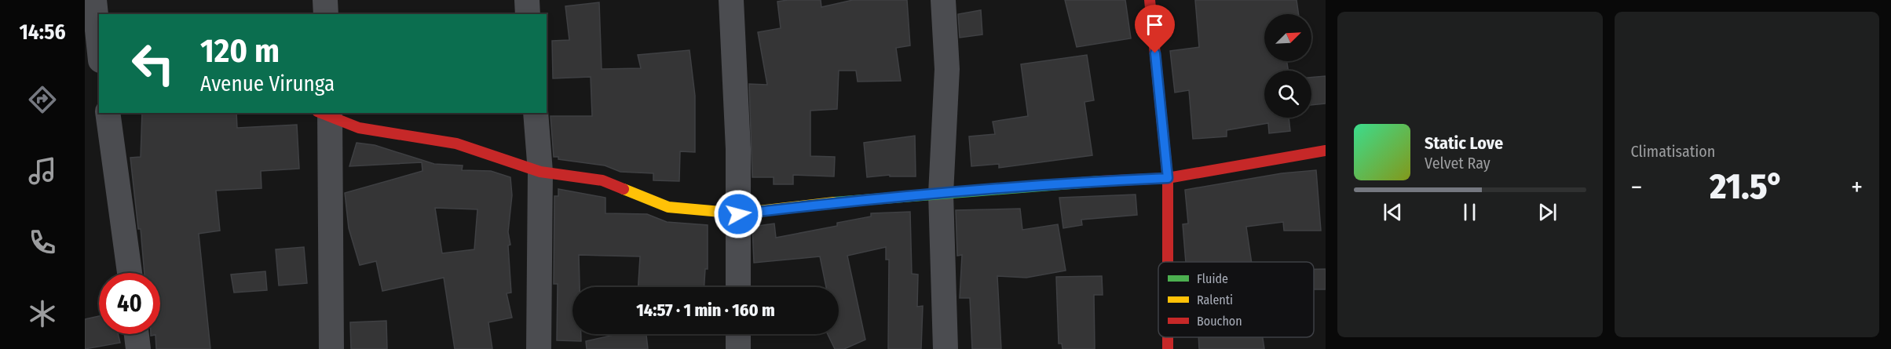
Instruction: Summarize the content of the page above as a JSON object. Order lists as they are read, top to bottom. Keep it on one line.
{"legend":["Fluide","Ralenti","Bouchon"],"north":"top right","page":{"tabs":"14:56","tile":"Climatisation","turn":["120 m","Avenue Virunga"],"song":["Static Love","Velvet Ray"],"heat":["−","21.5°","+"],"limit":"40","trip":"14:57 · 1 min · 160 m"}}
